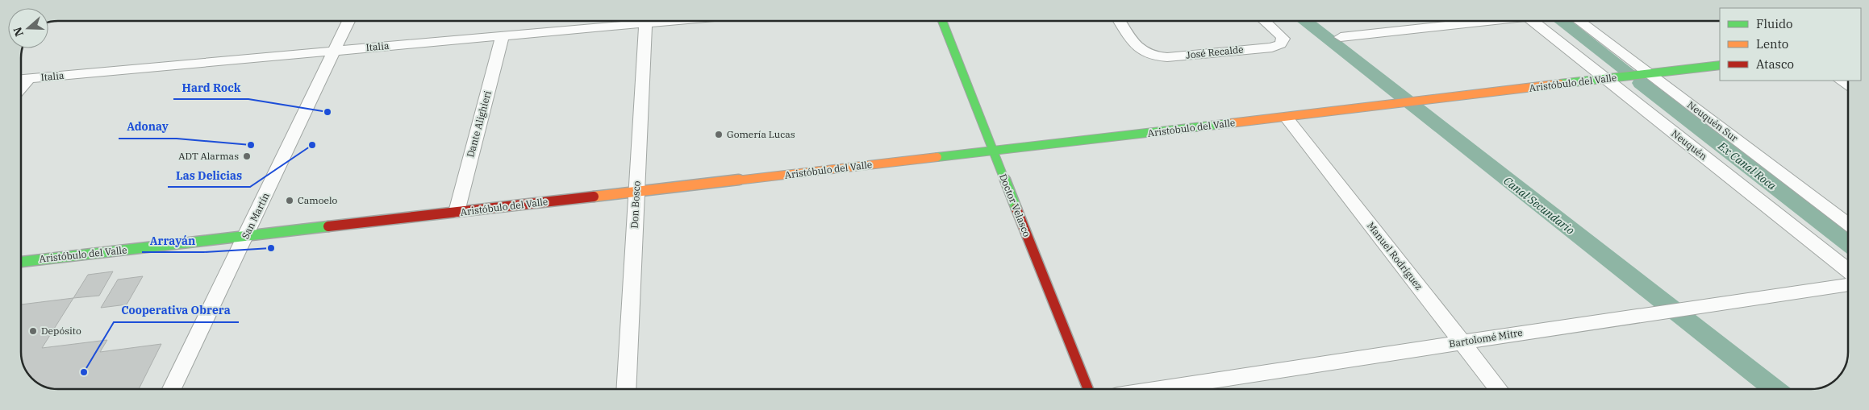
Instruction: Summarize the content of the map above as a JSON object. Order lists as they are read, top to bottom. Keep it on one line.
{"streets":{"street":["Italia","José Recalde","Aristóbulo del Valle","Neuquén Sur","Dante Alighieri","Aristobulo del Valle","Neuquén","Don Bosco","Doctor Velasco","San Martín","Manuel Rodríguez","Bartolomé Mitre"]},"crossings":[["Italia","Dante Alighieri"],["Italia","San Martín"],["Aristóbulo del Valle","Neuquén Sur"],["Aristóbulo del Valle","Dante Alighieri"],["Aristóbulo del Valle","Aristobulo del Valle"],["Aristóbulo del Valle","Neuquén"],["Aristóbulo del Valle","Don Bosco"],["Aristóbulo del Valle","Doctor Velasco"],["Aristóbulo del Valle","San Martín"],["Aristobulo del Valle","Doctor Velasco"],["Aristobulo del Valle","Manuel Rodríguez"],["Manuel Rodríguez","Bartolomé Mitre"]],"water":["Ex Canal Roca","Canal Secundario"],"places":["Hard Rock","Gomería Lucas","Adonay","Las Delicias","ADT Alarmas","Camoelo","Arrayán","Depósito","Cooperativa Obrera"],"legend":["Fluido","Lento","Atasco"],"north":"left"}
